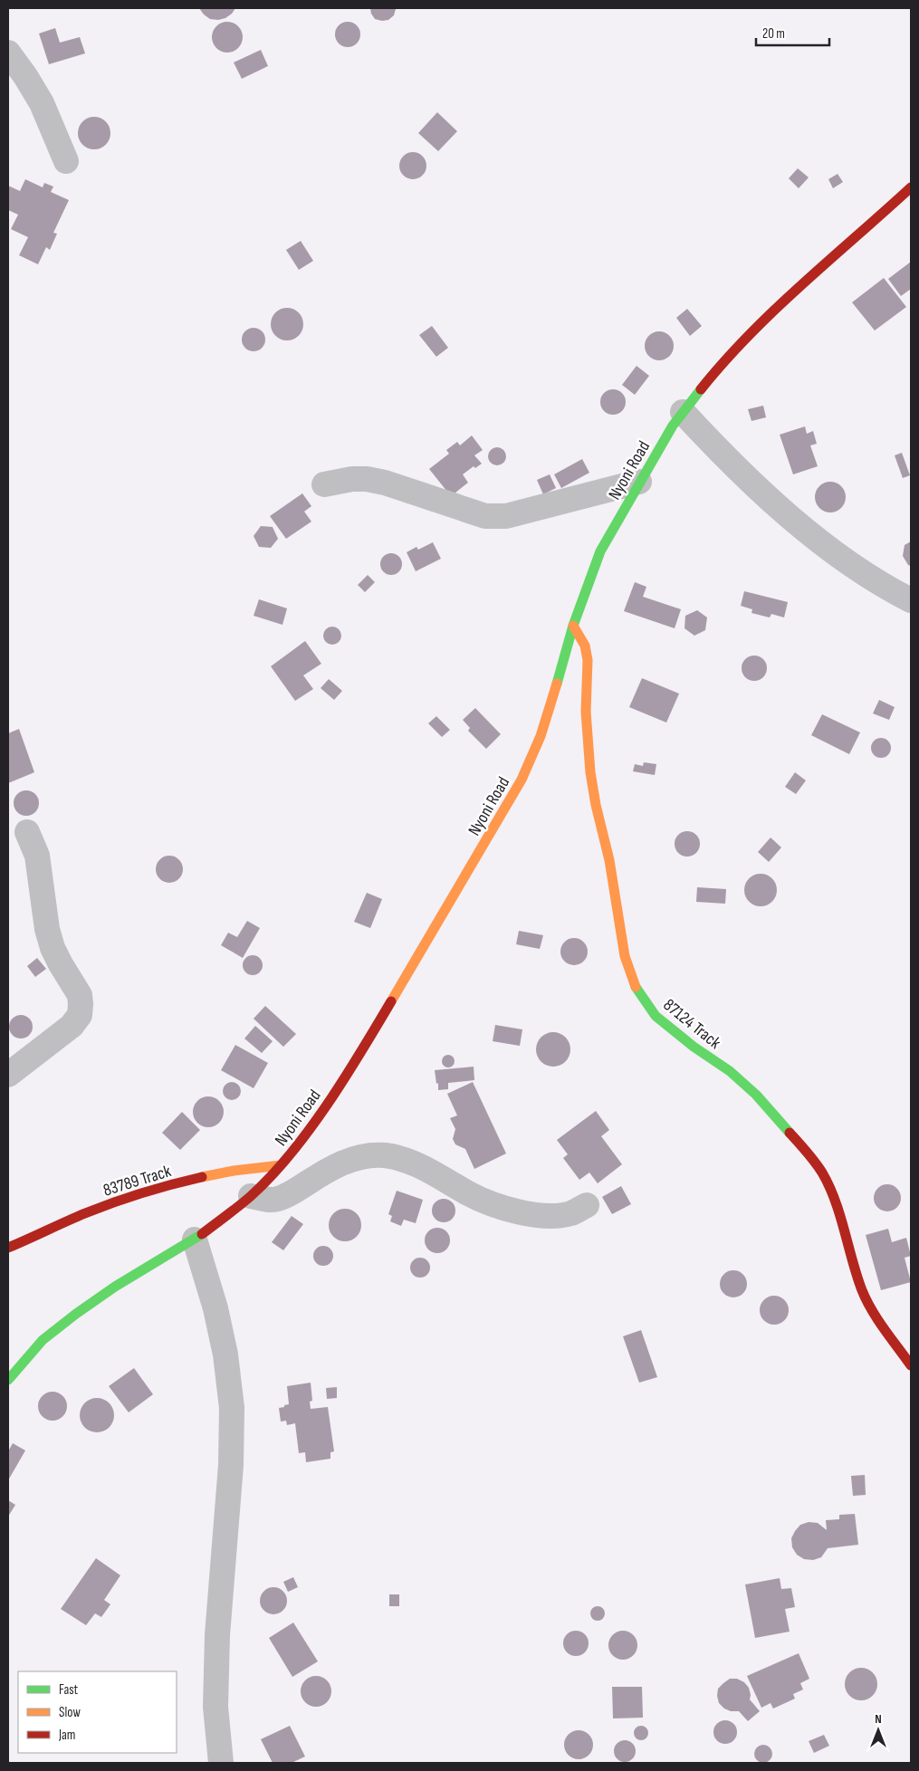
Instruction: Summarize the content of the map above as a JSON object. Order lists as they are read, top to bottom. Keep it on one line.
{"streets":{"street":["Nyoni Road","87124 Track","83789 Track"]},"crossings":[["Nyoni Road","87124 Track"],["Nyoni Road","83789 Track"]],"legend":["Fast","Slow","Jam"],"scale_bar":"20 m","north":"top"}
